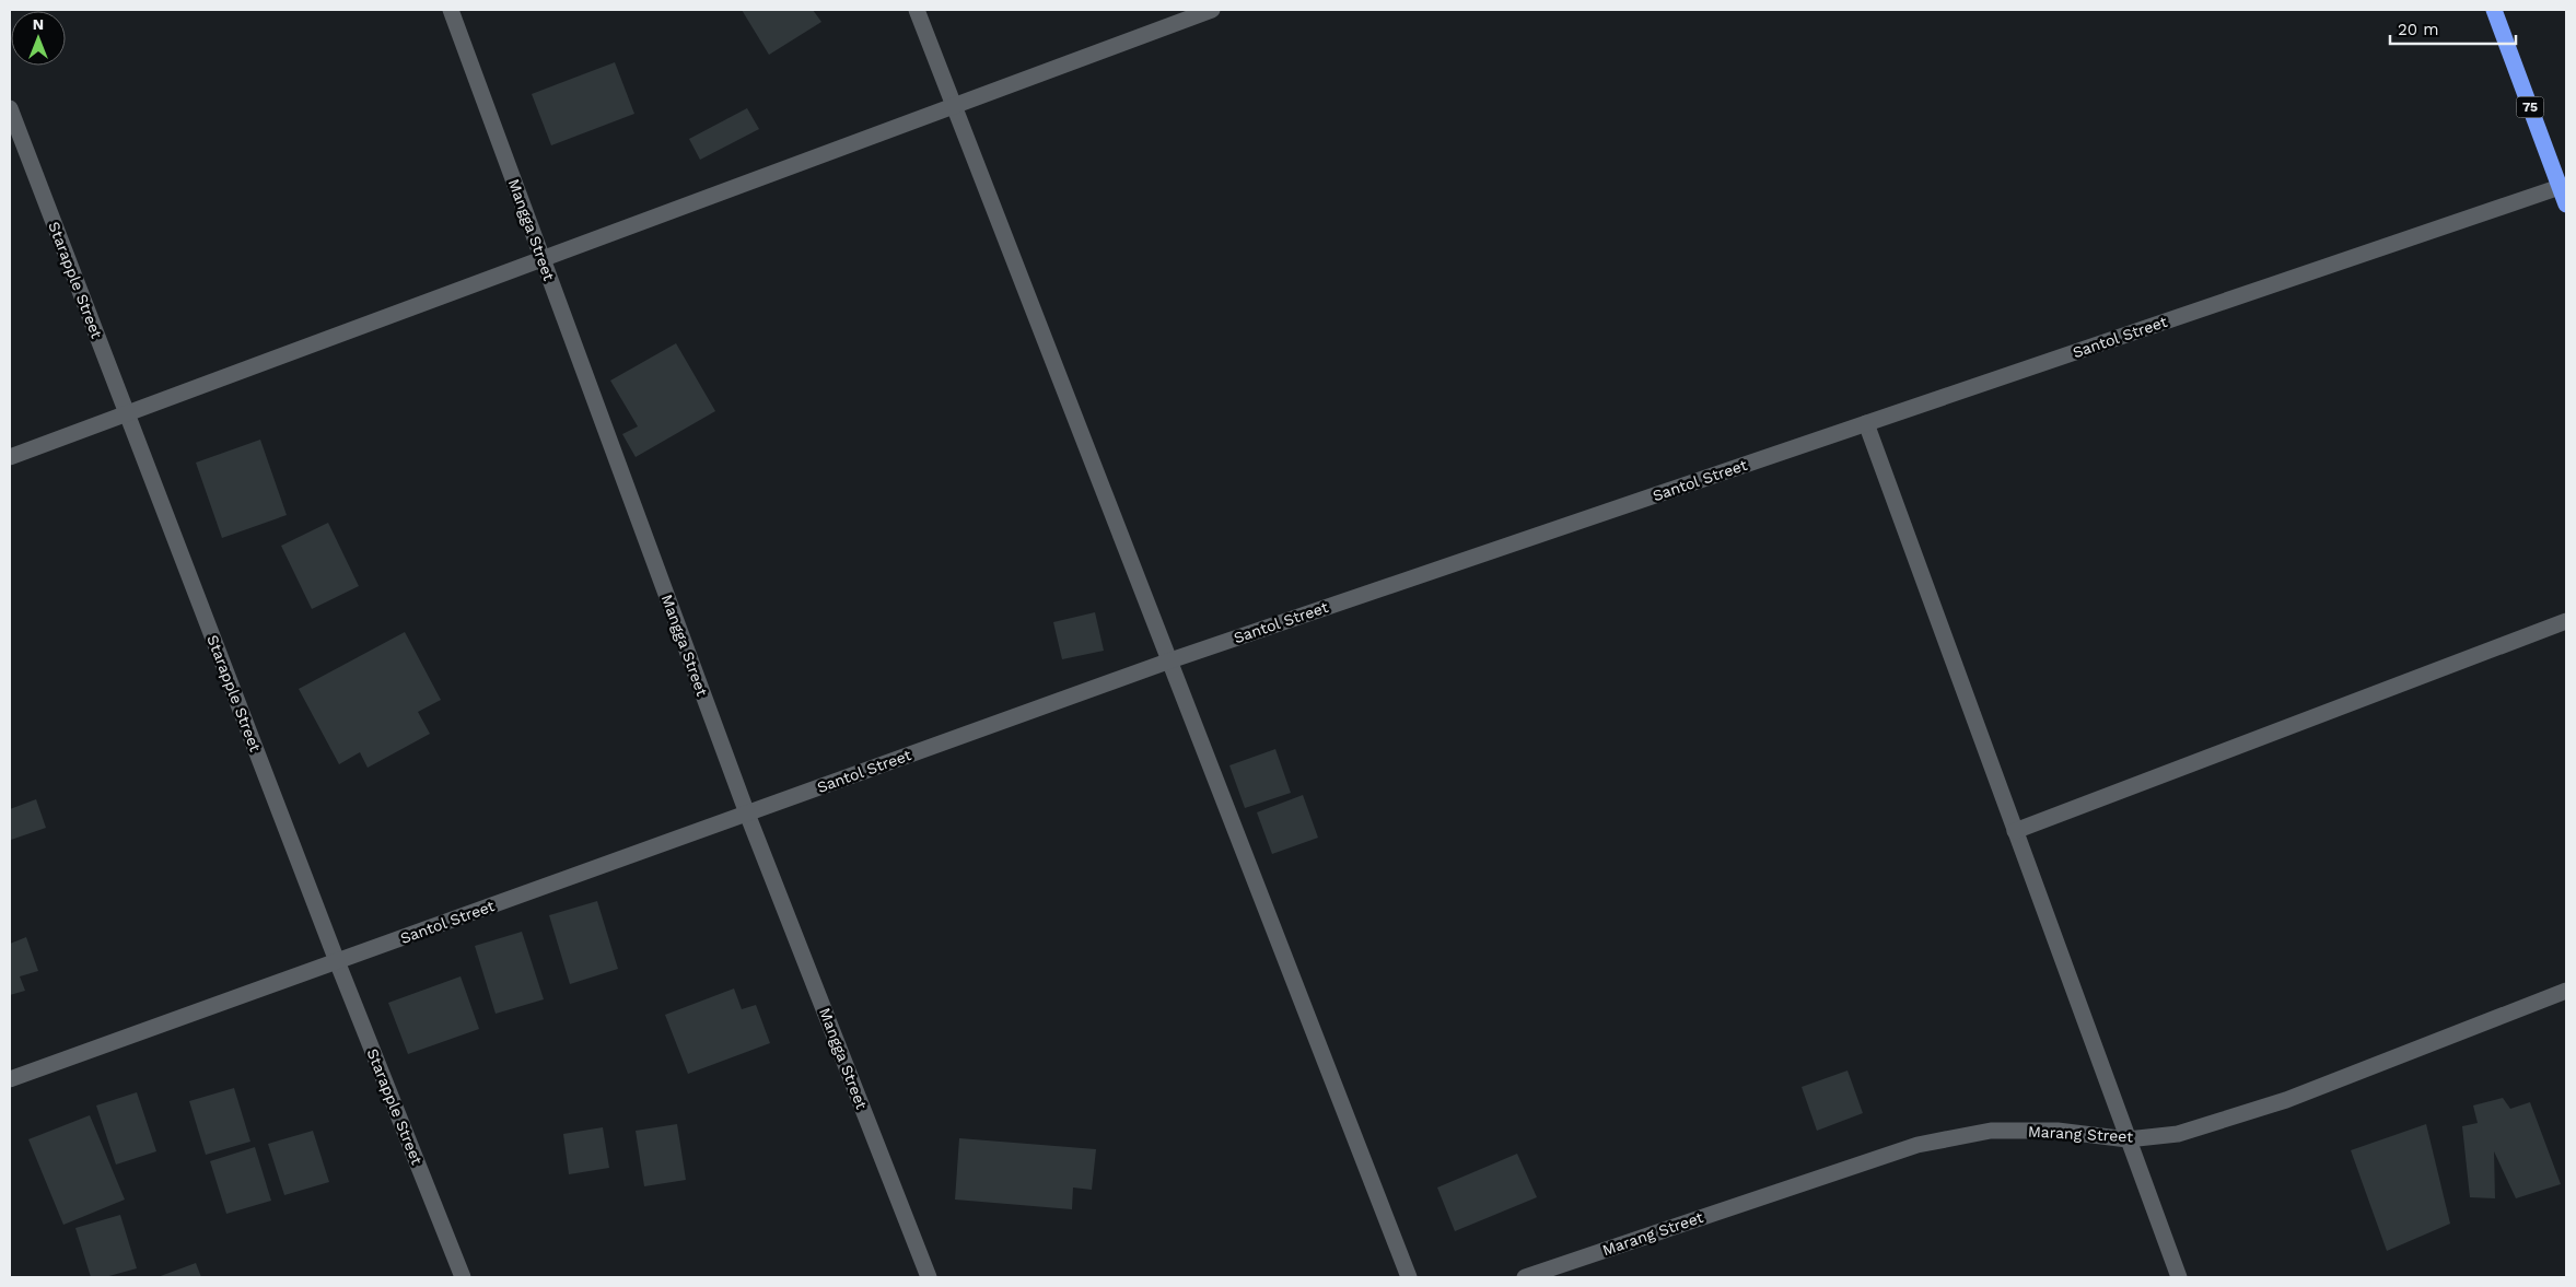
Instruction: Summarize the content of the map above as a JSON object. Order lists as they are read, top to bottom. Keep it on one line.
{"streets":{"highway":["75"],"street":["Mangga Street","Starapple Street","Santol Street","Marang Street"]},"crossings":[["75","Santol Street"],["Mangga Street","Santol Street"],["Starapple Street","Santol Street"]],"scale_bar":"20 m","north":"top"}
